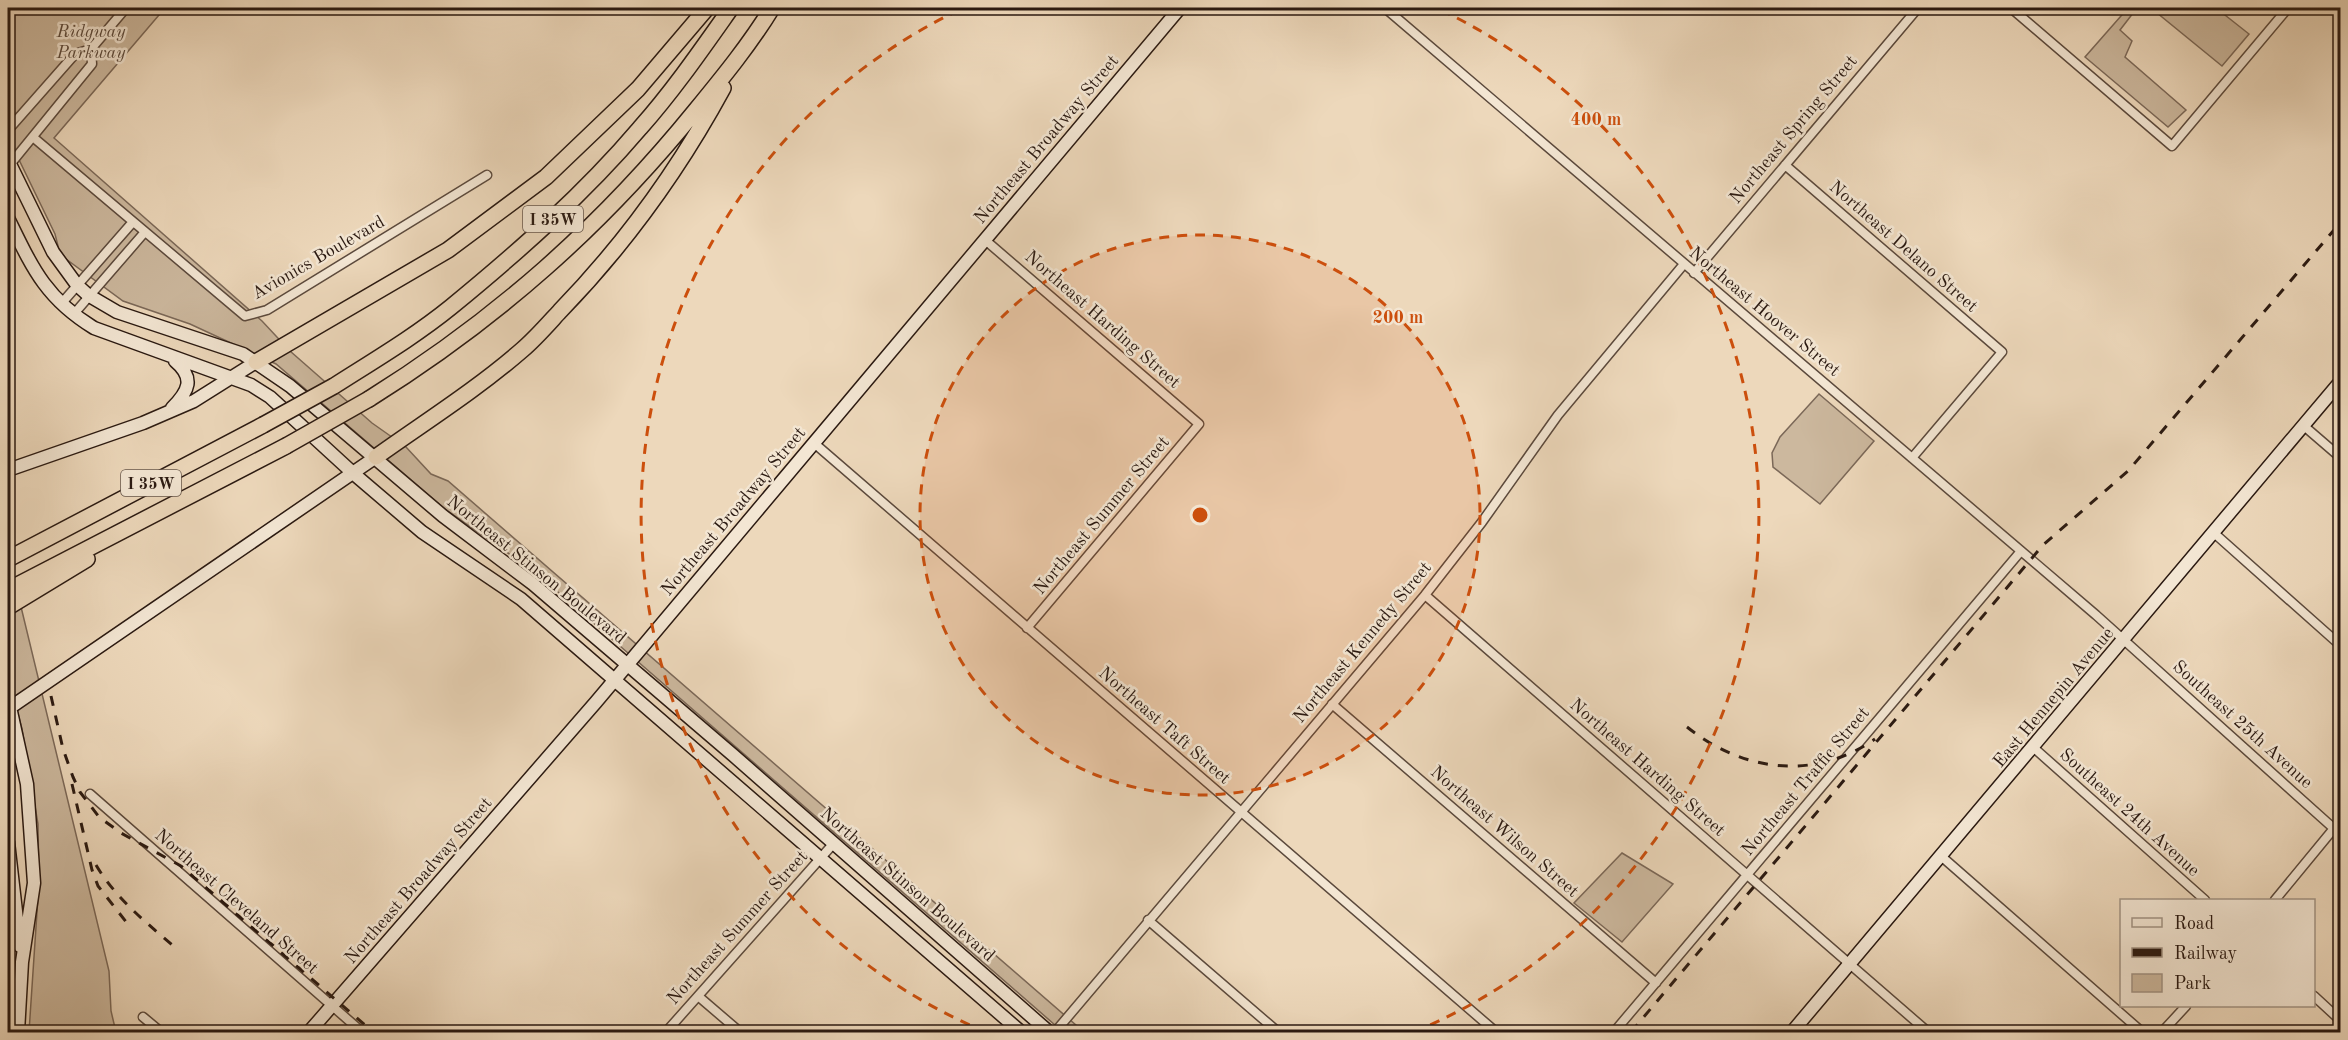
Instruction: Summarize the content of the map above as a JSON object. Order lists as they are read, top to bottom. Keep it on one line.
{"streets":{"highway":["I 35W"],"main road":["Northeast Broadway Street","Northeast Stinson Boulevard","East Hennepin Avenue"],"street":["Northeast Spring Street","Northeast Delano Street","Avionics Boulevard","Northeast Hoover Street","Northeast Harding Street","Northeast Summer Street","Northeast Kennedy Street","Southeast 25th Avenue","Northeast Taft Street","Northeast Traffic Street","Southeast 24th Avenue","Northeast Wilson Street","Northeast Cleveland Street"]},"crossings":[["Northeast Spring Street","Northeast Delano Street"],["Northeast Spring Street","Northeast Hoover Street"],["Northeast Broadway Street","Northeast Harding Street"],["Northeast Broadway Street","Northeast Stinson Boulevard"],["Northeast Broadway Street","Northeast Taft Street"],["Northeast Broadway Street","Northeast Cleveland Street"],["Northeast Delano Street","Northeast Hoover Street"],["Northeast Hoover Street","Northeast Kennedy Street"],["Northeast Hoover Street","East Hennepin Avenue"],["Northeast Hoover Street","Southeast 25th Avenue"],["Northeast Hoover Street","Northeast Traffic Street"],["Northeast Harding Street","Northeast Summer Street"],["Northeast Harding Street","Northeast Kennedy Street"],["Northeast Harding Street","East Hennepin Avenue"],["Northeast Harding Street","Northeast Traffic Street"],["Northeast Summer Street","Northeast Stinson Boulevard"],["Northeast Summer Street","Northeast Taft Street"],["Northeast Kennedy Street","Northeast Taft Street"],["Northeast Kennedy Street","Northeast Wilson Street"],["East Hennepin Avenue","Southeast 25th Avenue"],["East Hennepin Avenue","Southeast 24th Avenue"],["Northeast Traffic Street","Northeast Wilson Street"]],"parks":["Ridgway Parkway"],"legend":["Road","Railway","Park"],"rings":["400 m","200 m"]}
